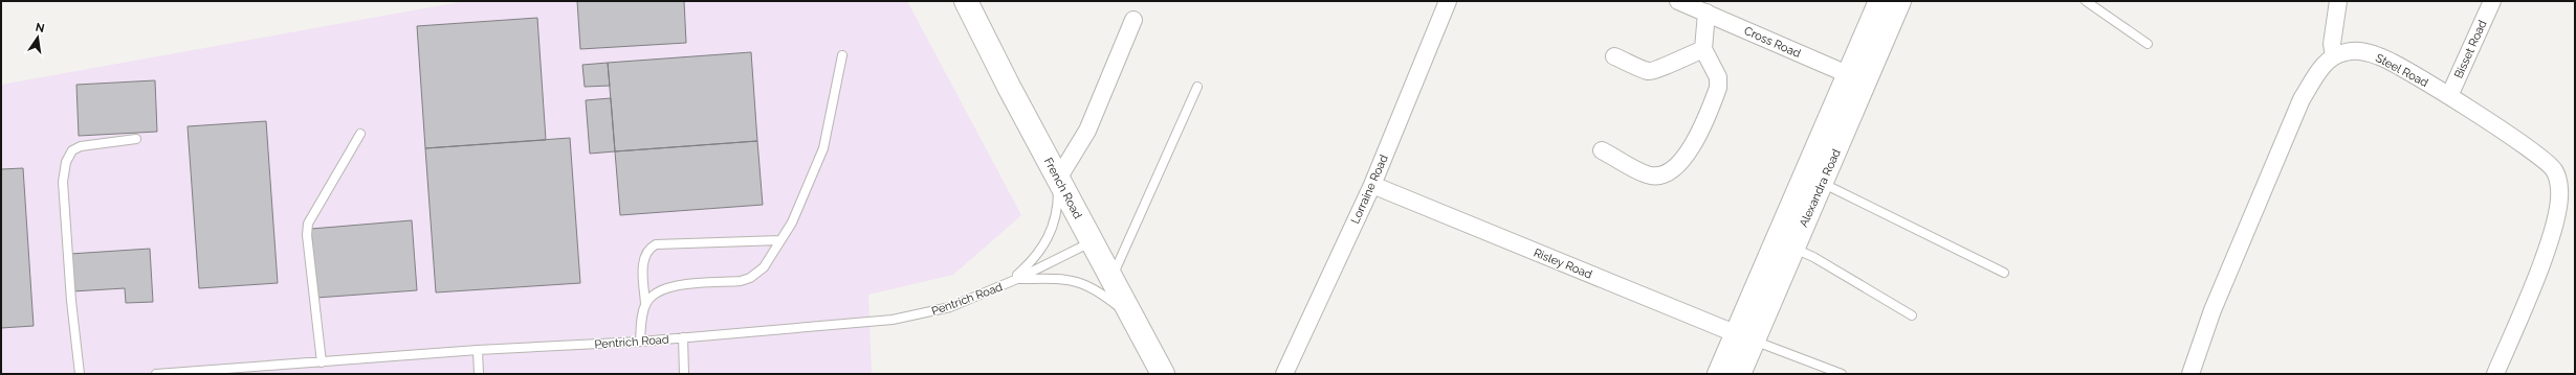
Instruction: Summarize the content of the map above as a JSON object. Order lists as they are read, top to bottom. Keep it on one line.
{"streets":{"main road":["French Road","Alexandra Road"],"street":["Cross Road","Bisset Road","Steel Road","Lorraine Road","Risley Road"],"lane":["Pentrich Road"]},"crossings":[["Cross Road","Alexandra Road"],["Bisset Road","Steel Road"],["French Road","Pentrich Road"],["Alexandra Road","Risley Road"],["Lorraine Road","Risley Road"]],"north":"top"}
